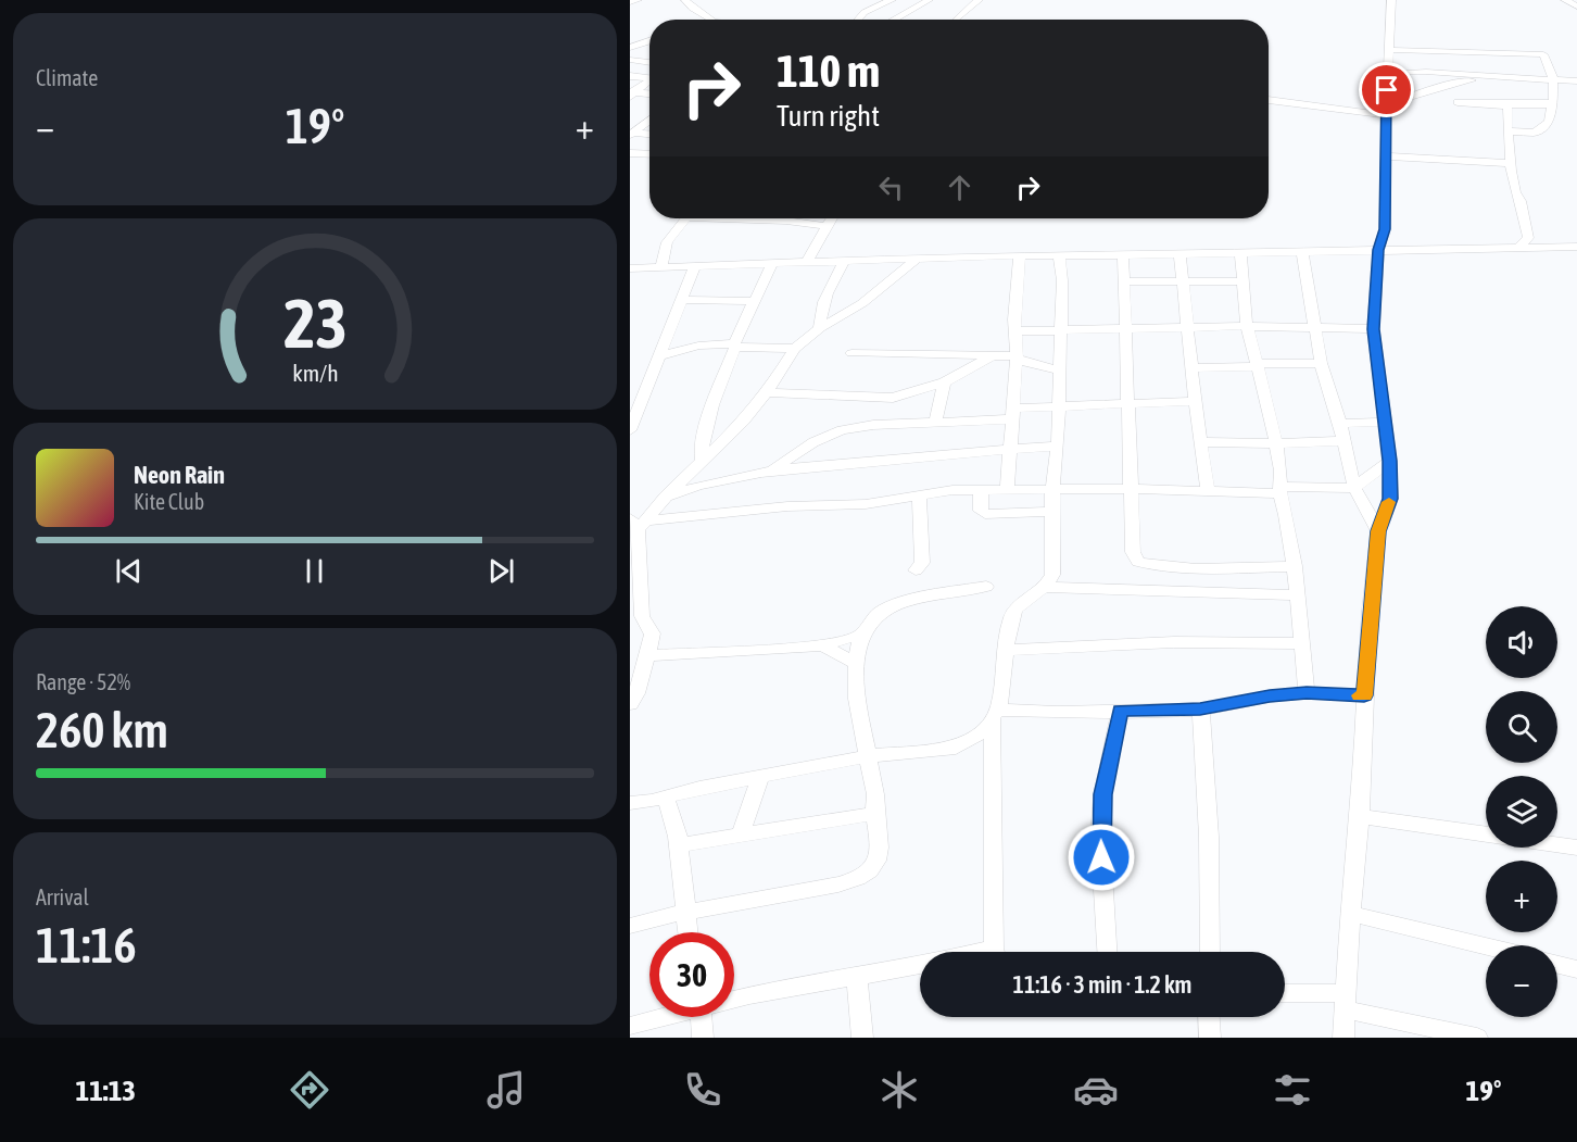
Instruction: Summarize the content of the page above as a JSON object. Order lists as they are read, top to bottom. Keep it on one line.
{"page":{"tile":["Climate",["Range · 52%","260 km"],["Arrival","11:16"]],"turn":["110 m","Turn right"],"heat":["−","19°","+"],"song":["Neon Rain","Kite Club"],"map_buttons":["+","−"],"limit":"30","trip":"11:16 · 3 min · 1.2 km","tabs":["11:13","19°"],"gauge":["23","km/h"]}}
